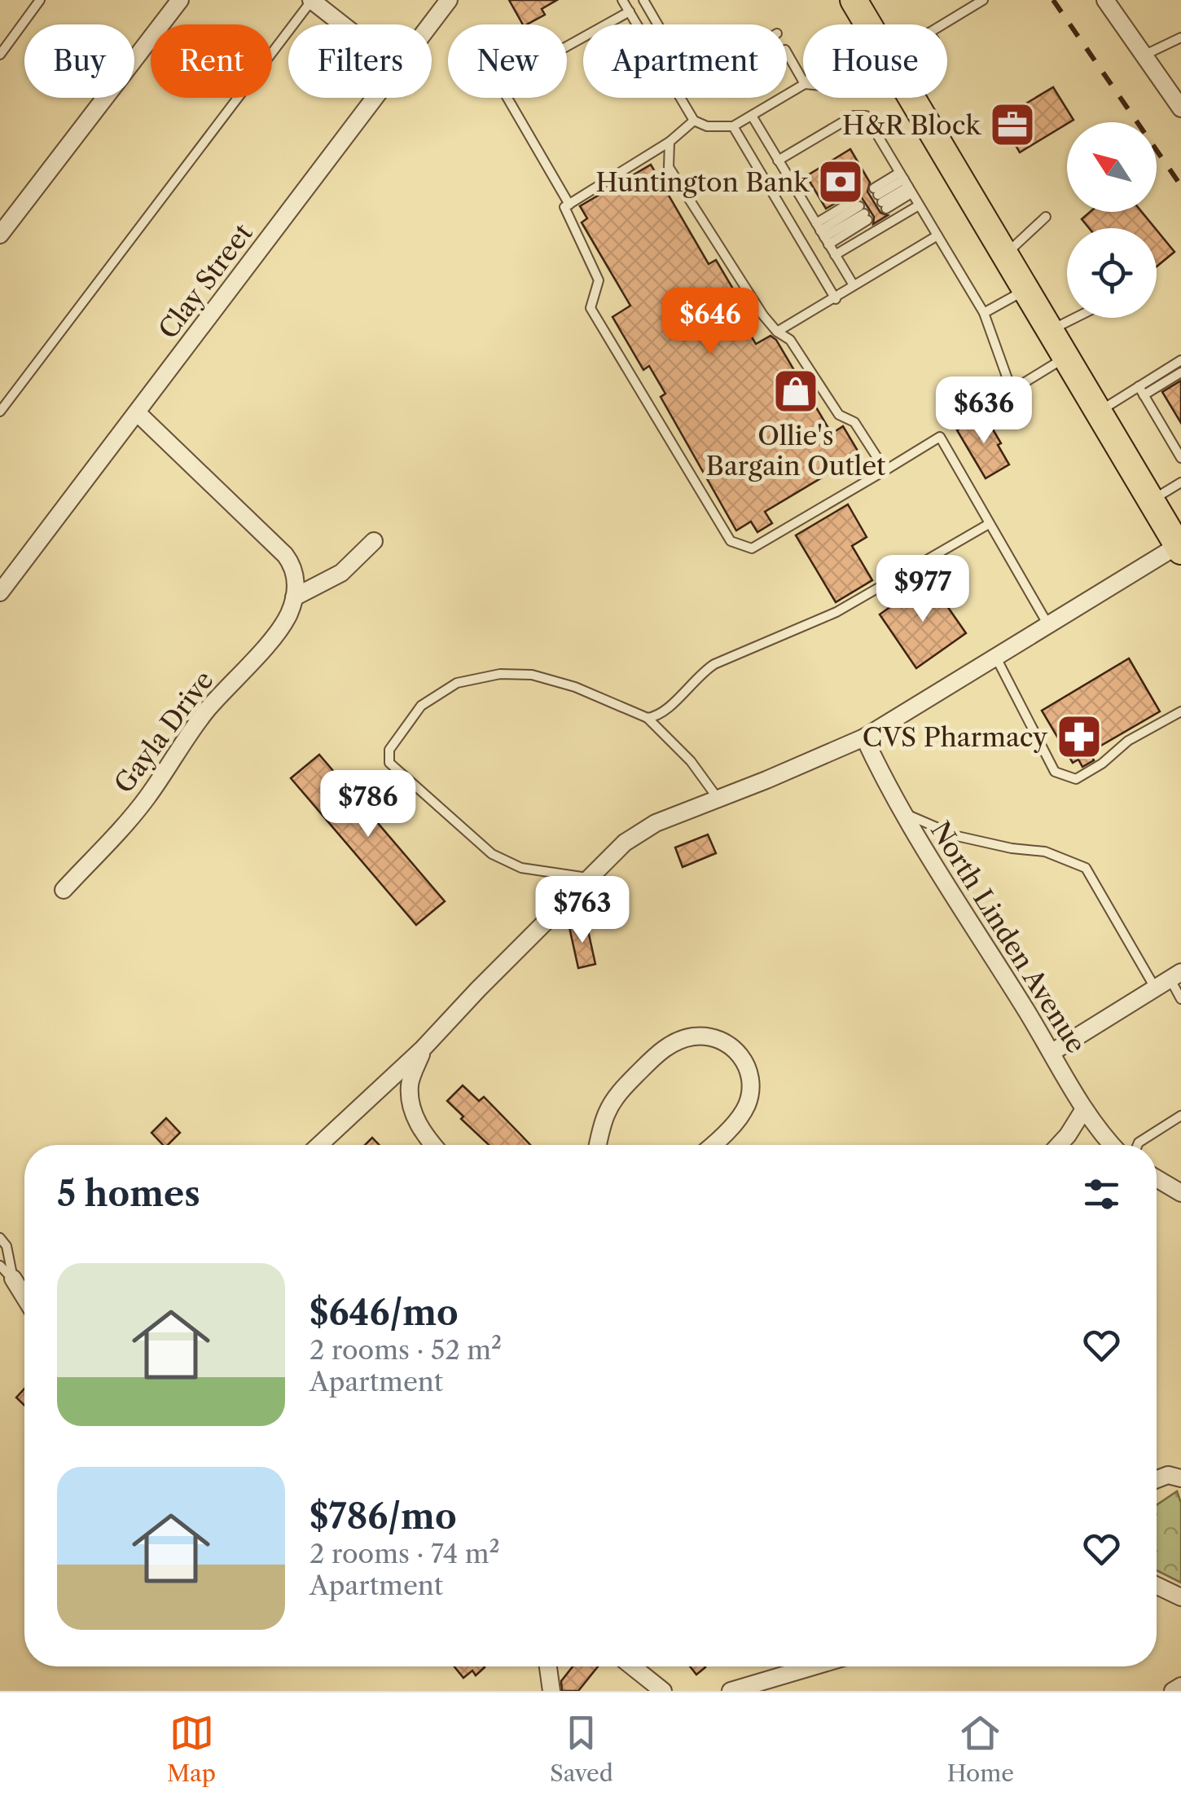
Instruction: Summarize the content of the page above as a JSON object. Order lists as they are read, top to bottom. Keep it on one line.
{"streets":{"street":["Clay Street","Gayla Drive","North Linden Avenue"]},"places":{"office":["H&R Block"],"bank":["Huntington Bank"],"shop":["Ollie's Bargain Outlet"],"pharmacy":["CVS Pharmacy"]},"north":"top left","page":{"chip":["Buy","Rent","Filters","New","Apartment","House"],"price":["$646","$636","$977","$786","$763"],"heading":"5 homes","list":[{"name":"$646/mo","note":"2 rooms · 52 m² · Apartment"},{"name":"$786/mo","note":"2 rooms · 74 m² · Apartment"}],"tabs":["Map","Saved","Home"]}}
